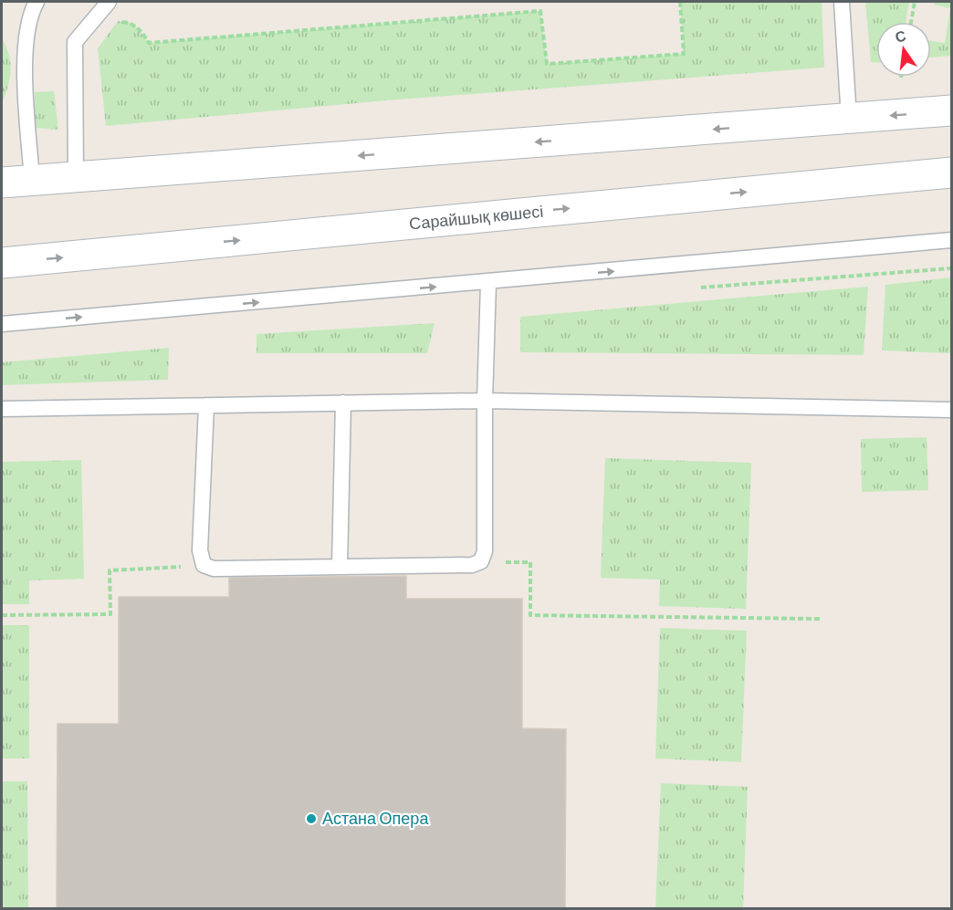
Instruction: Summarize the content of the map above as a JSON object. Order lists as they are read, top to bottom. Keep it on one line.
{"streets":{"main road":["Сарайшық көшесі"]},"places":["Астана Опера"],"north":"top"}
